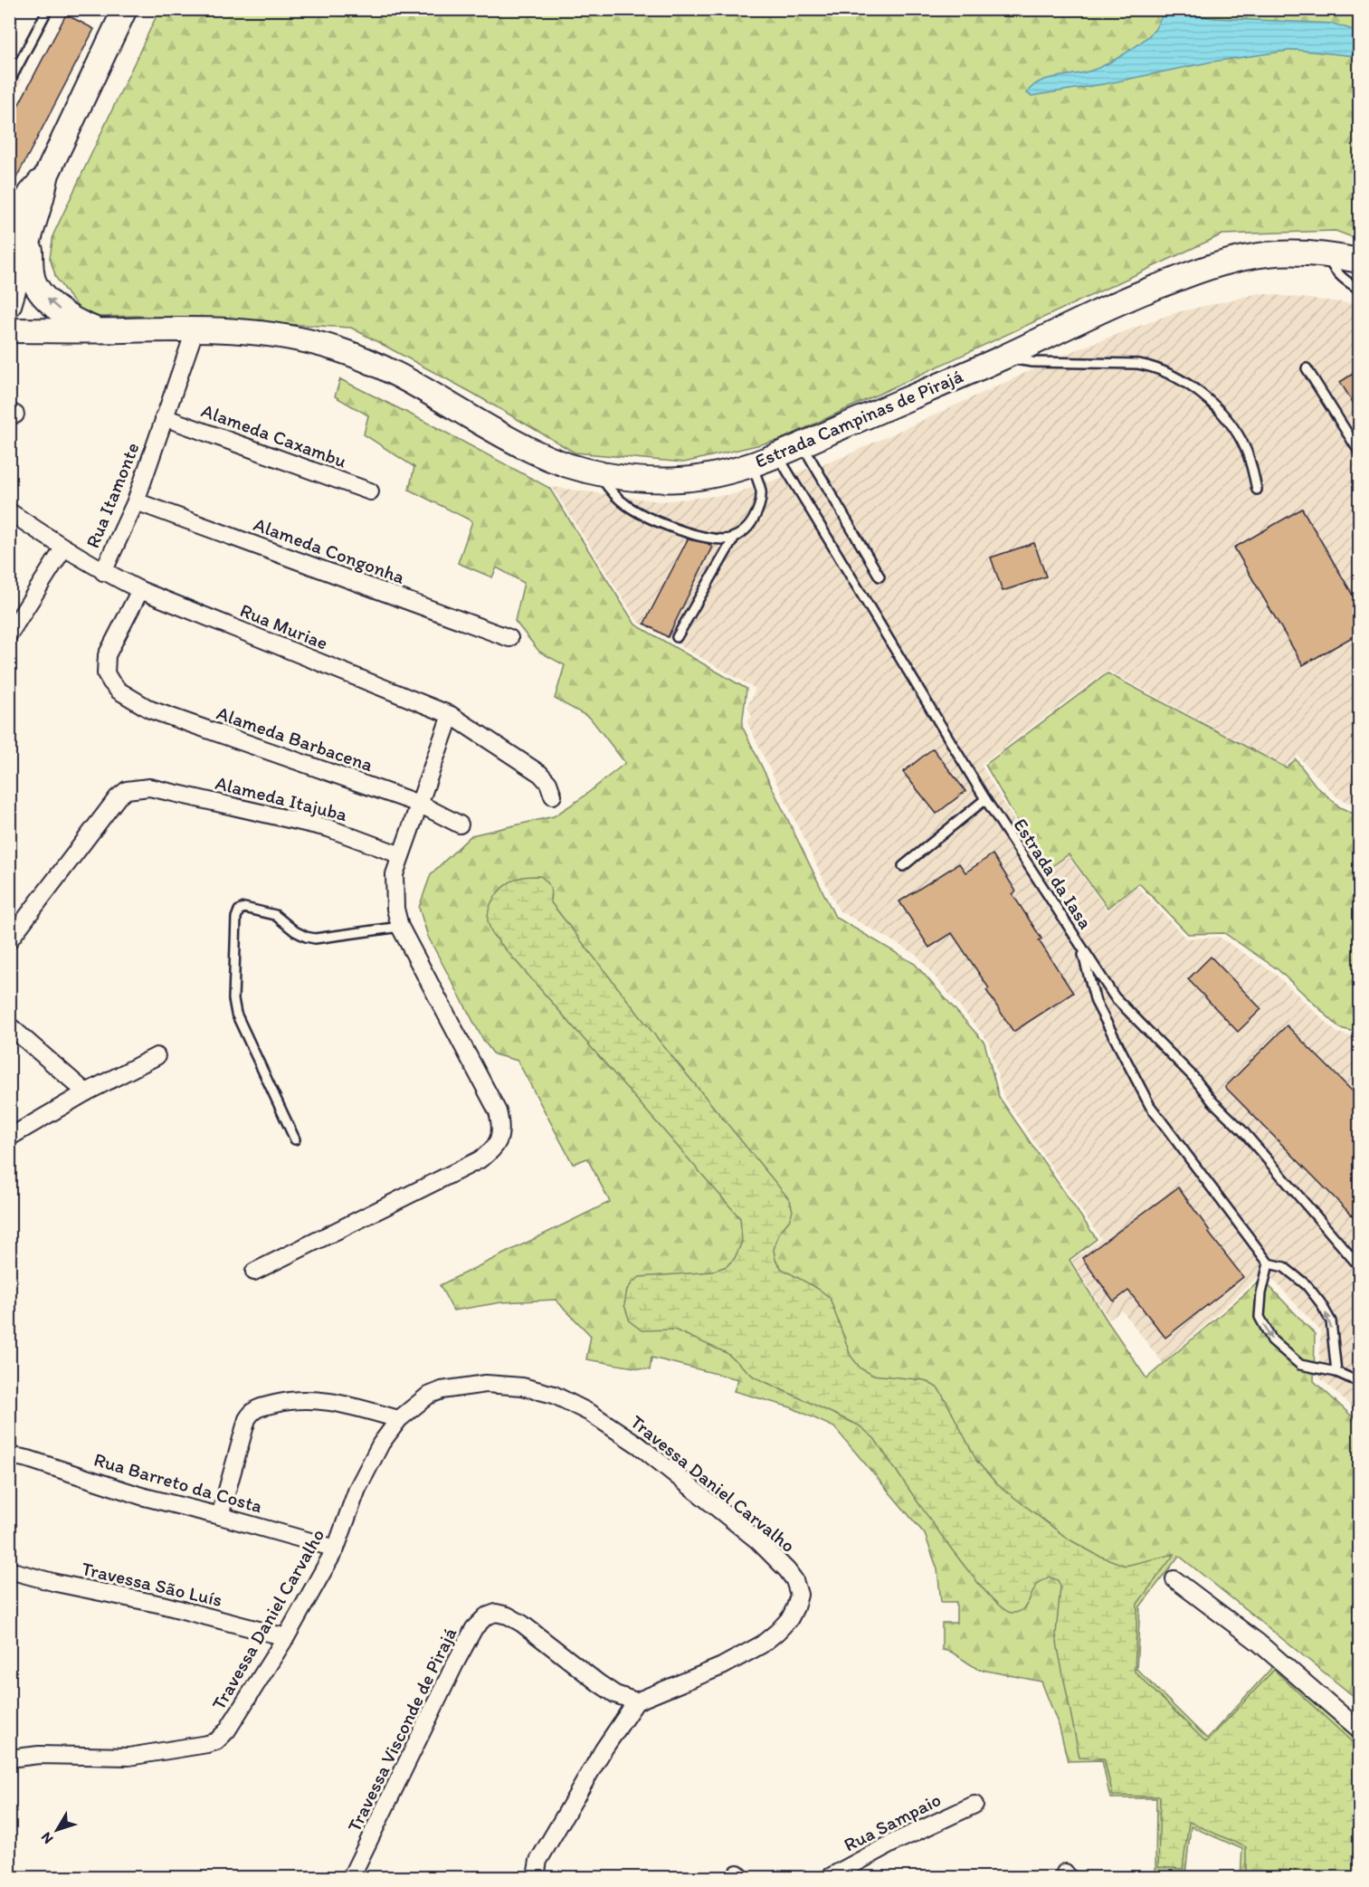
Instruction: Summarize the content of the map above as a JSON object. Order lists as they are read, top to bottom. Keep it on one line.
{"streets":{"main road":["Estrada Campinas de Pirajá"],"street":["Alameda Caxambu","Rua Itamonte","Alameda Congonha","Rua Muriae","Alameda Barbacena","Alameda Itajuba","Rua Barreto da Costa","Travessa Daniel Carvalho","Travessa São Luís","Travessa Visconde de Pirajá","Rua Sampaio"],"lane":["Estrada da Iasa"]},"crossings":[["Estrada Campinas de Pirajá","Rua Itamonte"],["Estrada Campinas de Pirajá","Estrada da Iasa"],["Alameda Caxambu","Rua Itamonte"],["Rua Itamonte","Alameda Congonha"],["Rua Itamonte","Rua Muriae"],["Rua Muriae","Alameda Barbacena"],["Rua Barreto da Costa","Travessa Daniel Carvalho"],["Travessa Daniel Carvalho","Travessa São Luís"],["Travessa Daniel Carvalho","Travessa Visconde de Pirajá"]],"north":"bottom left"}
